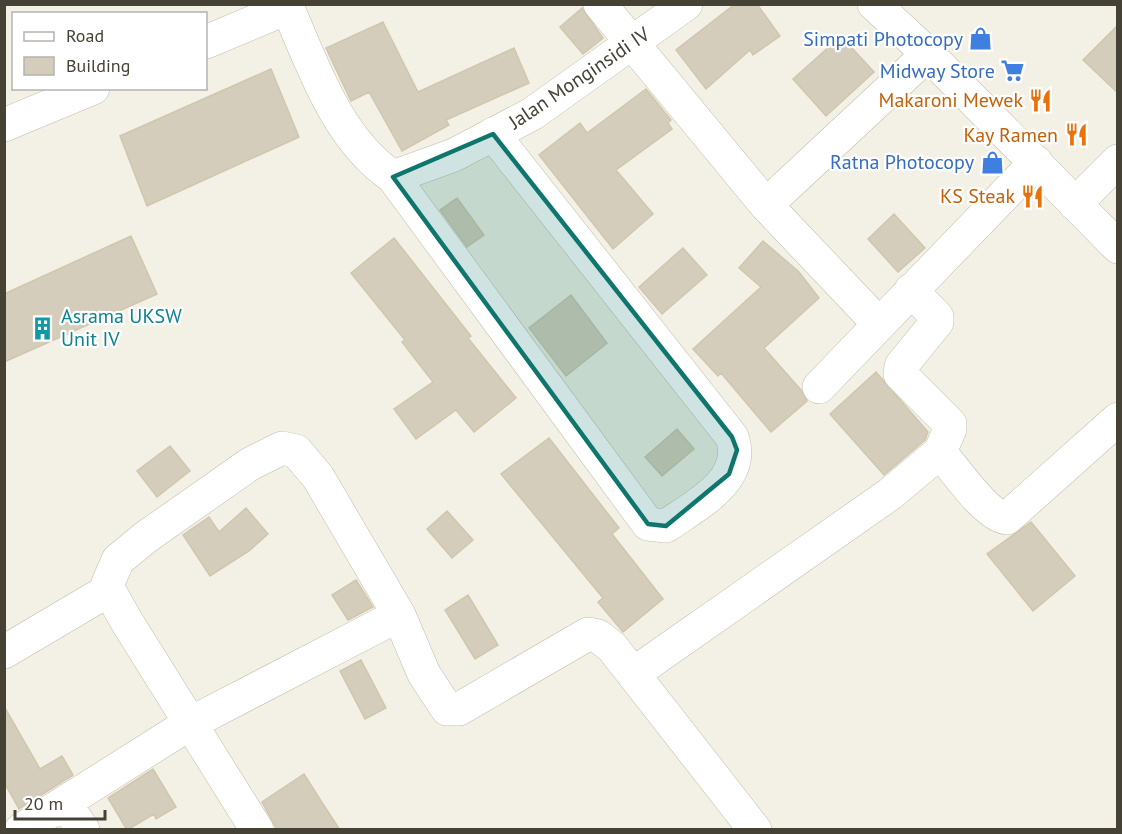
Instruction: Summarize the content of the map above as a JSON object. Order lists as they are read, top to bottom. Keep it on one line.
{"streets":{"street":["Jalan Monginsidi IV"]},"places":{"shop":["Simpati Photocopy","Ratna Photocopy"],"supermarket":["Midway Store"],"restaurant":["Makaroni Mewek","Kay Ramen","KS Steak"],"building":["Asrama UKSW Unit IV"]},"legend":["Road","Building"],"scale_bar":"20 m"}
